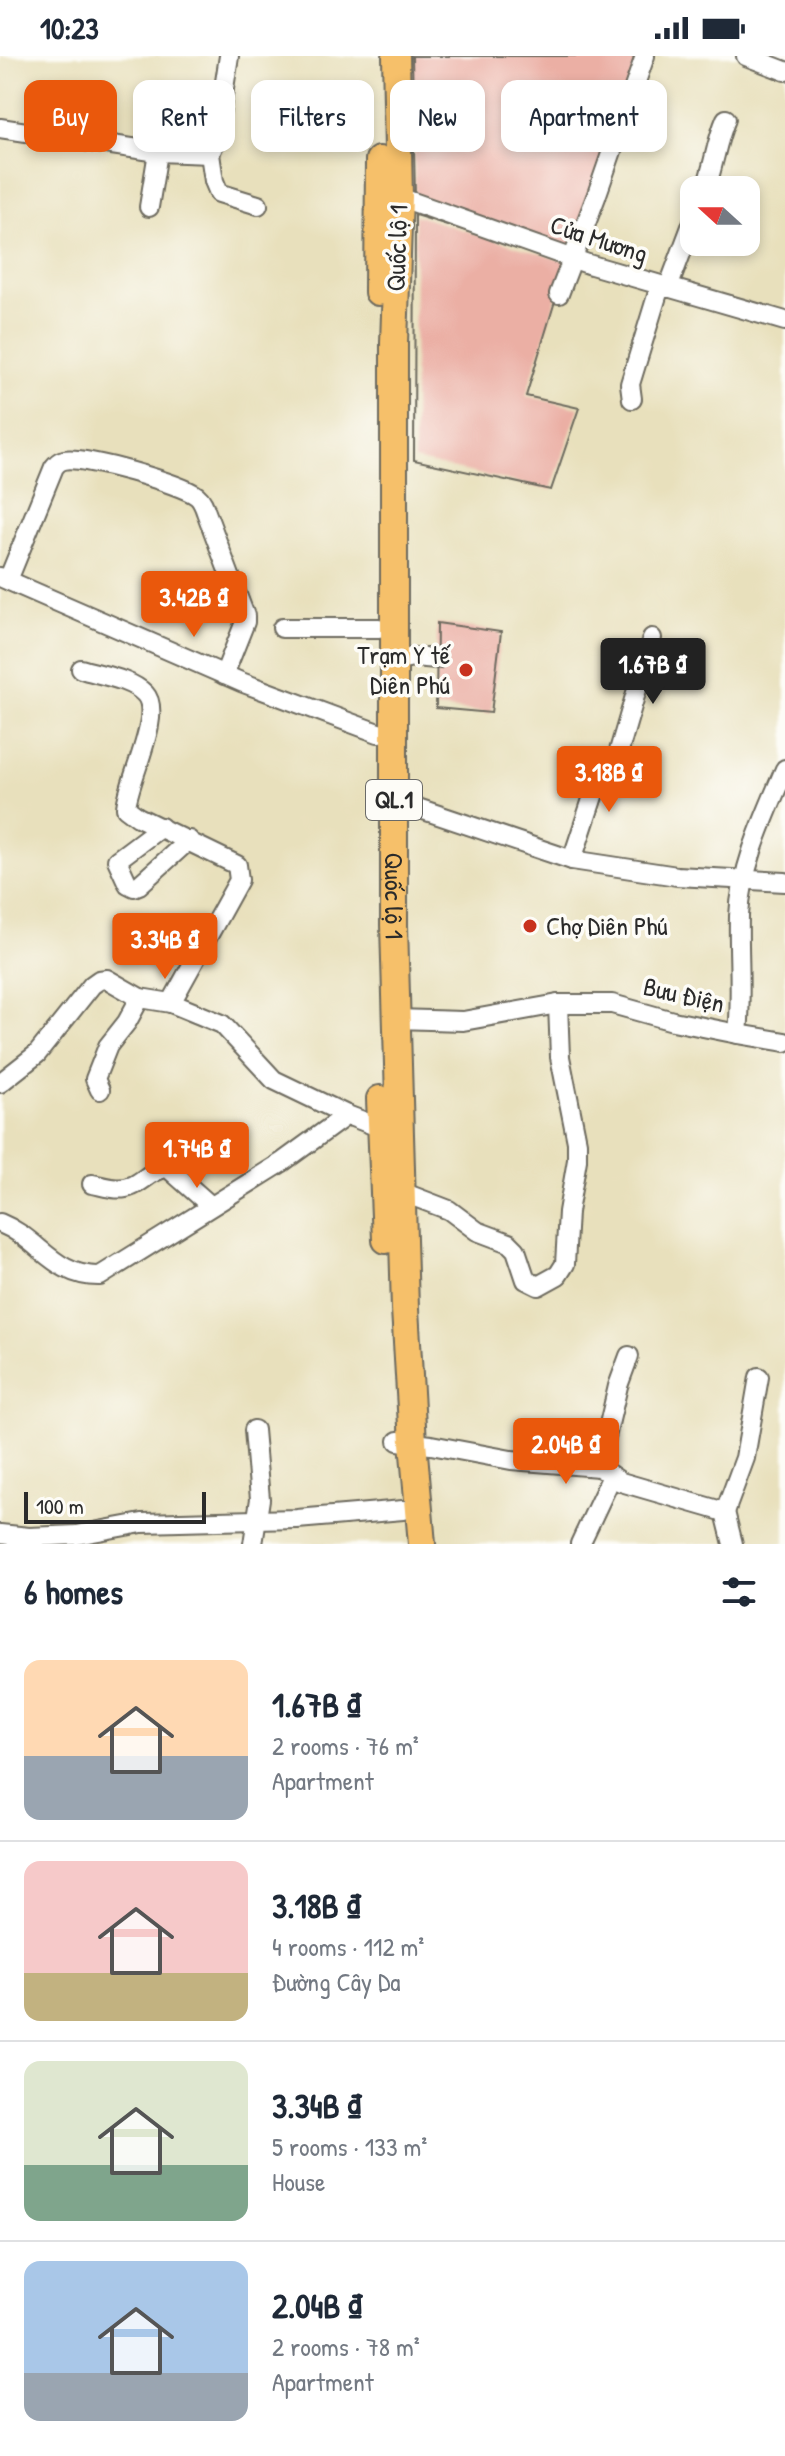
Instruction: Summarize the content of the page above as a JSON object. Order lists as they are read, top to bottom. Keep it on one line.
{"streets":{"highway":["Quốc lộ 1","QL.1"],"street":["Cửa Mương","Bưu Điện"]},"crossings":[["Cửa Mương","Quốc lộ 1"],["Quốc lộ 1","Bưu Điện"]],"places":["Trạm Y tế Diên Phú","Chợ Diên Phú"],"scale_bar":"100 m","north":"left","page":{"status":"10:23","chip":["Buy","Rent","Filters","New","Apartment"],"price":["3.42B ₫","1.67B ₫","3.18B ₫","3.34B ₫","1.74B ₫","2.04B ₫"],"scale":"100 m","heading":"6 homes","list":[{"name":"1.67B ₫","note":"2 rooms · 76 m² · Apartment"},{"name":"3.18B ₫","note":"4 rooms · 112 m² · Đường Cây Da"},{"name":"3.34B ₫","note":"5 rooms · 133 m² · House"},{"name":"2.04B ₫","note":"2 rooms · 78 m² · Apartment"}]}}
